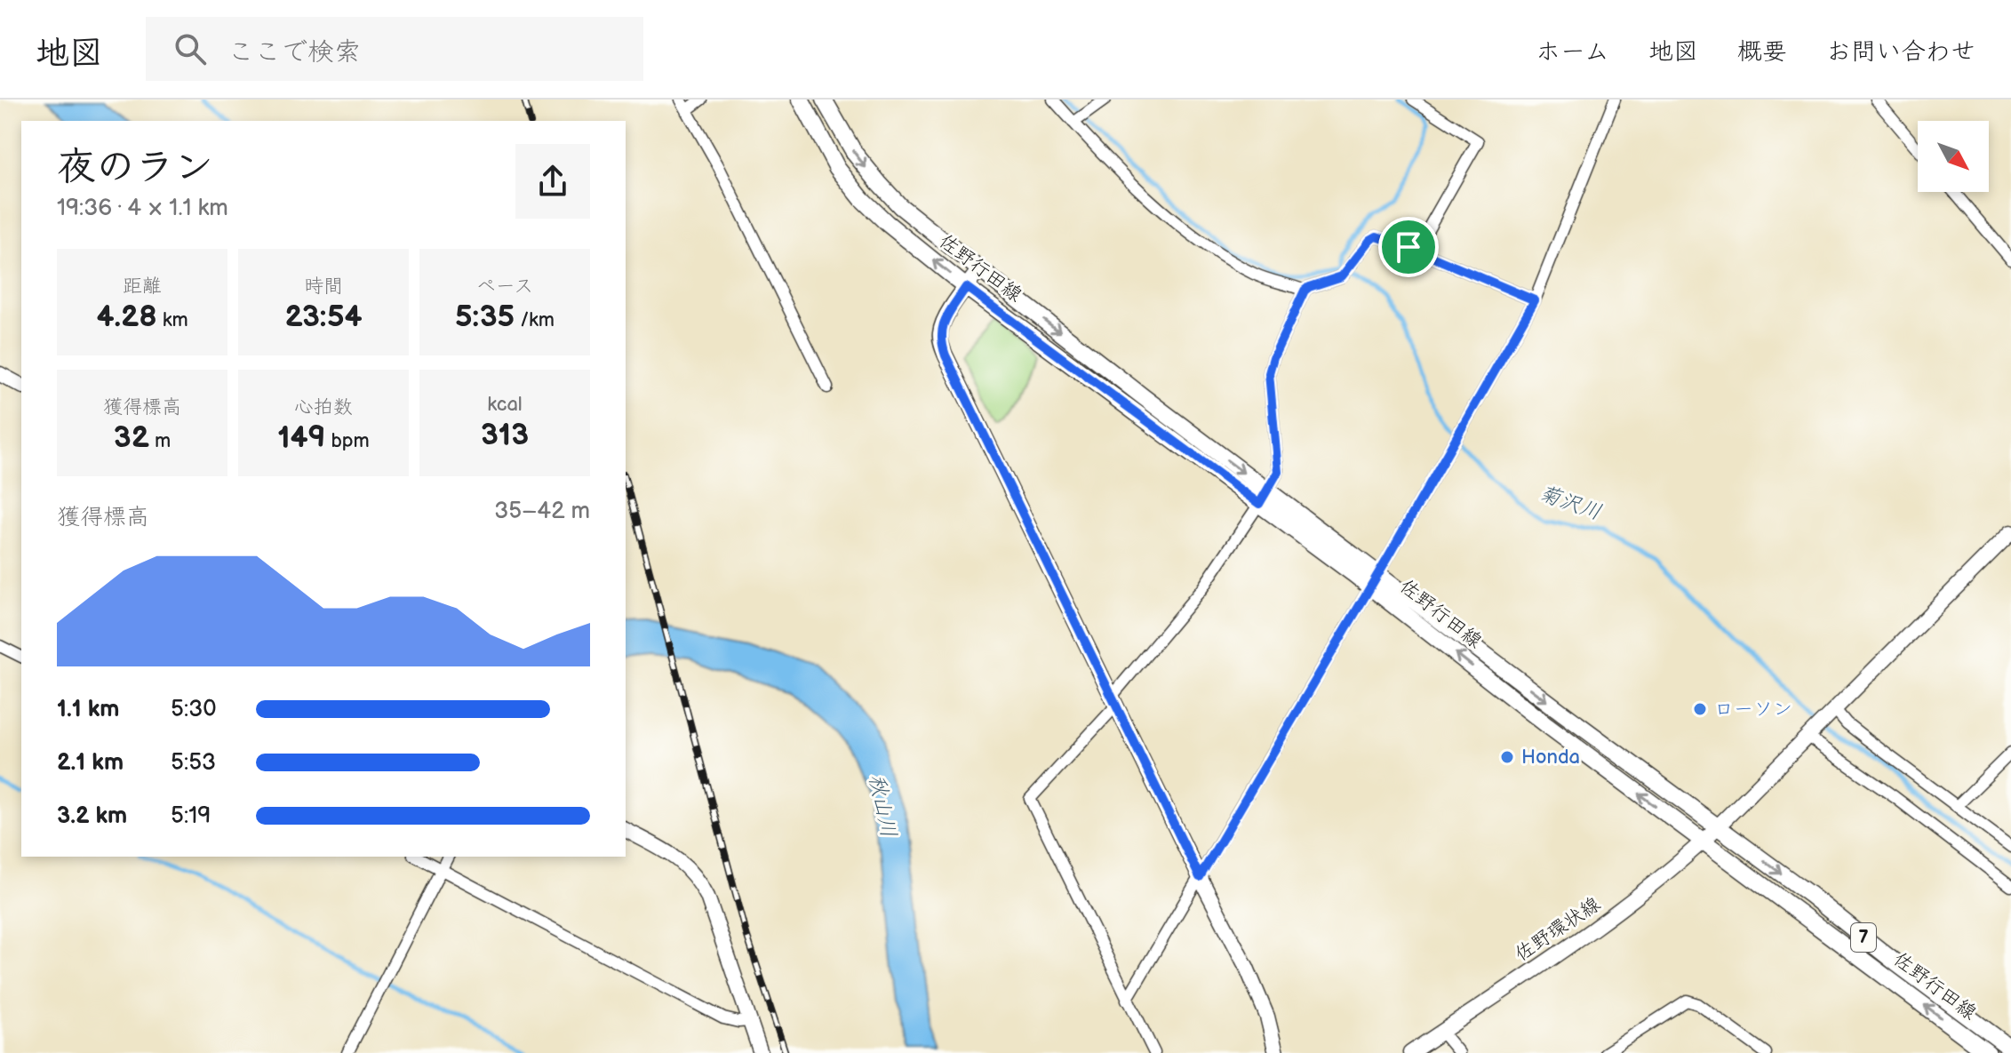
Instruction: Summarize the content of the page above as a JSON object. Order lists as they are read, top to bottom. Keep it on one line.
{"streets":{"main road":["佐野行田線","7"],"street":["佐野環状線"]},"crossings":[["佐野行田線","佐野環状線"]],"water":["菊沢川","秋山川"],"places":["ローソン","Honda"],"north":"bottom right","page":{"header":"地図","search":"ここで検索","nav":["ホーム","地図","概要","お問い合わせ"],"heading":["夜のラン","19:36 · 4 × 1.1 km"],"stats":[["距離","4.28 km"],["時間","23:54"],["ペース","5:35 /km"],["獲得標高","32 m"],["心拍数","149 bpm"],["kcal","313"]],"chart":["獲得標高","35–42 m"],"list":[{"name":"1.1 km","note":"5:30"},{"name":"2.1 km","note":"5:53"},{"name":"3.2 km","note":"5:19"}]}}
